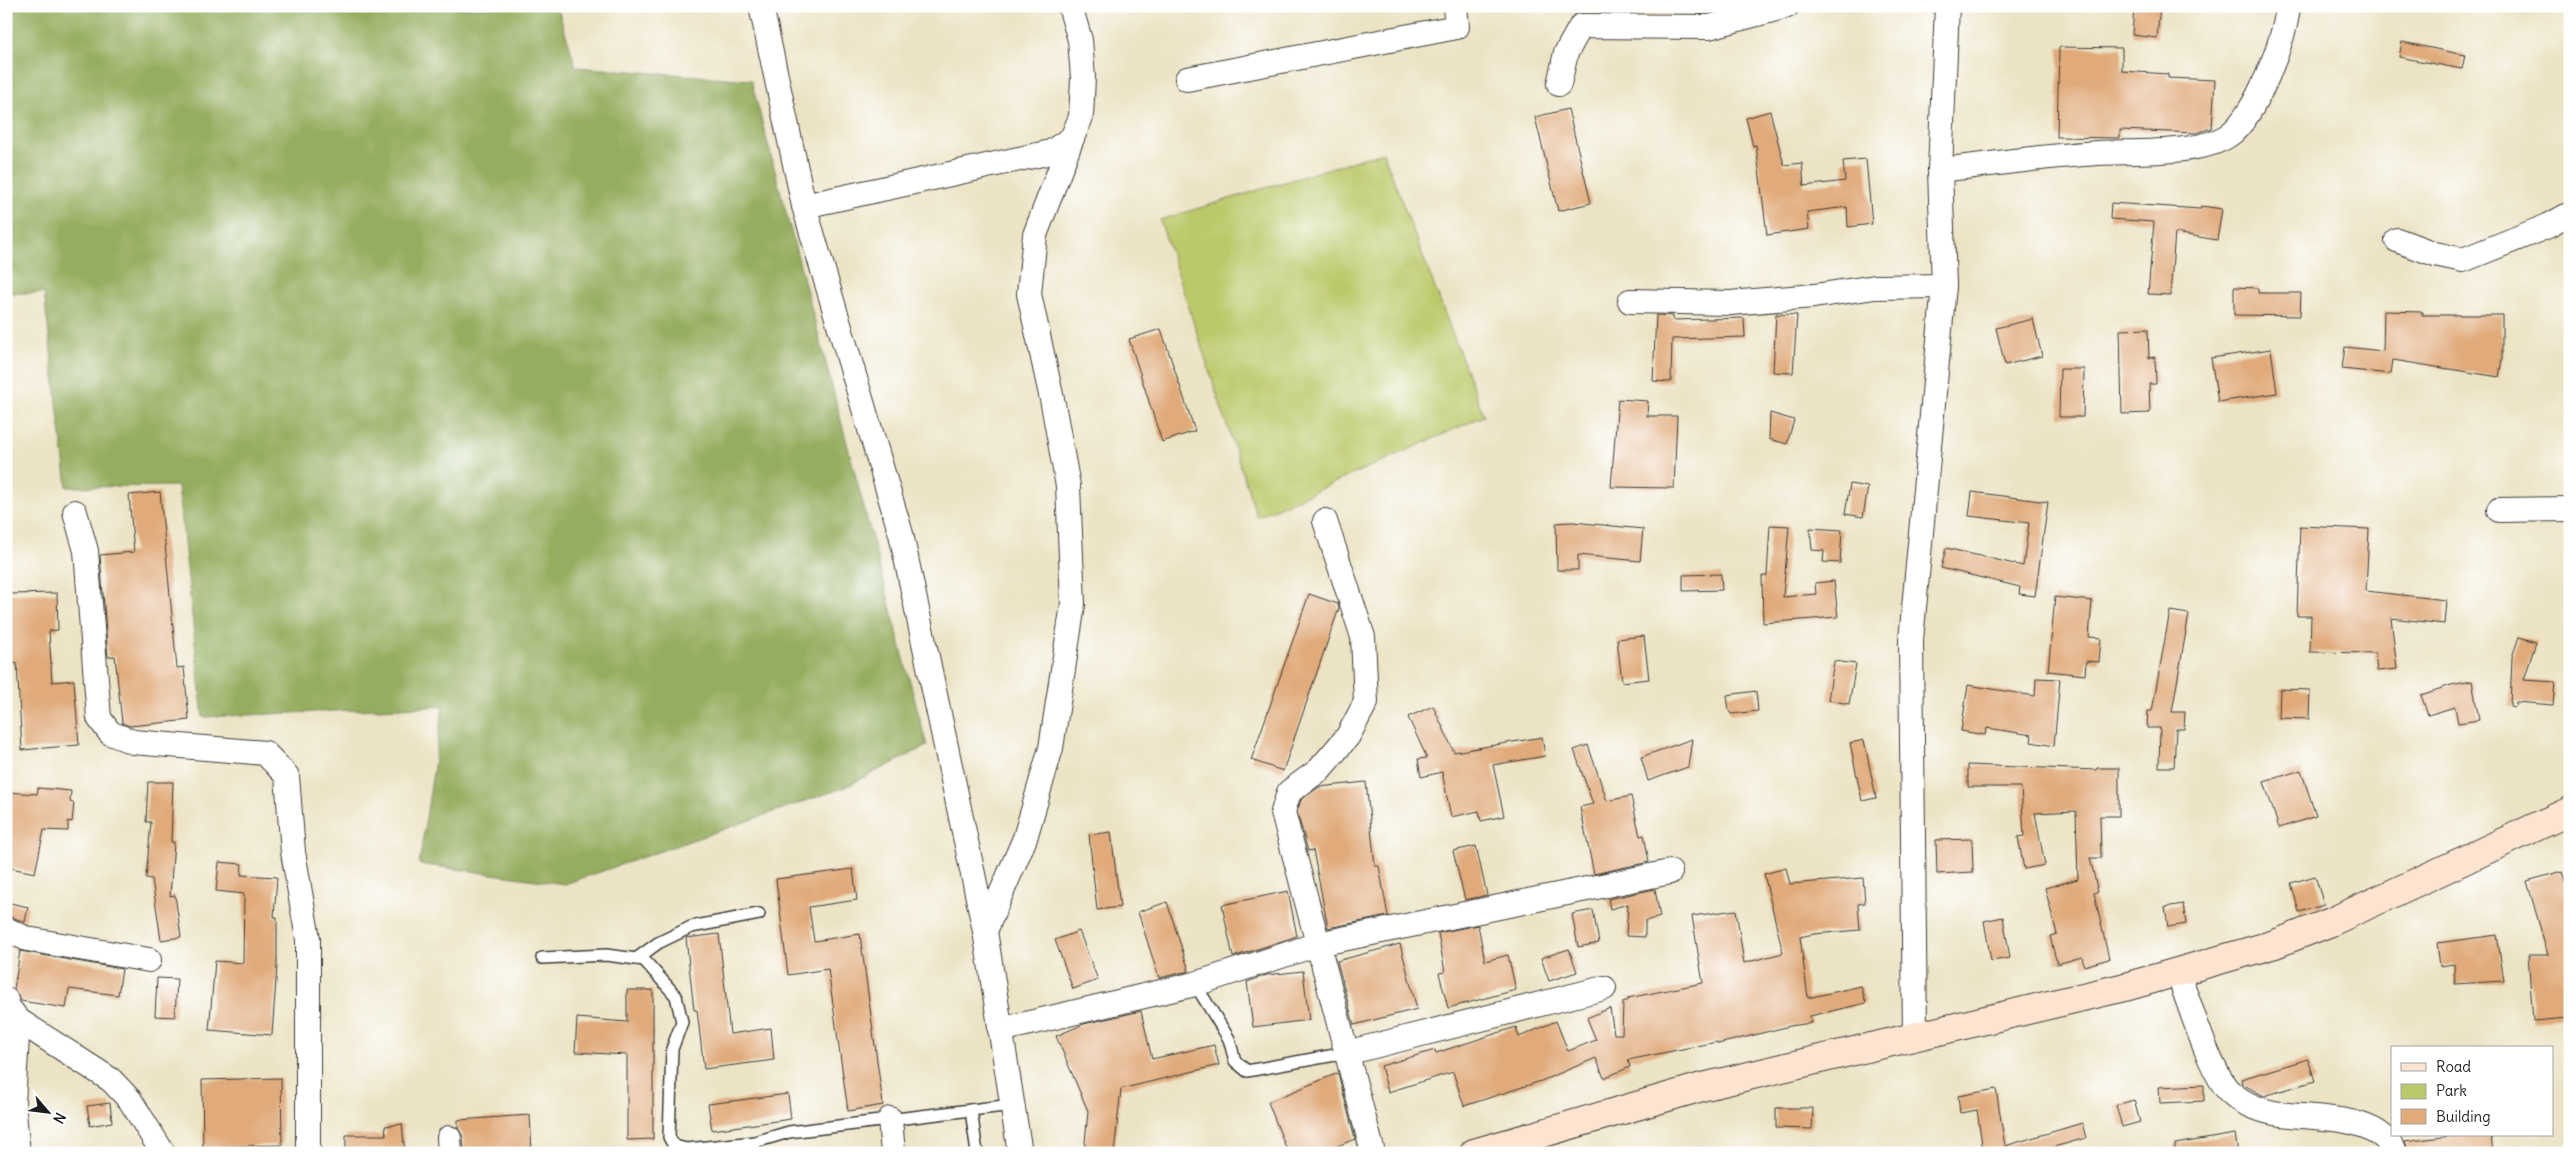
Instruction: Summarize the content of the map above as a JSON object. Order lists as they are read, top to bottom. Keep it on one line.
{"legend":["Road","Park","Building"],"north":"bottom right"}
